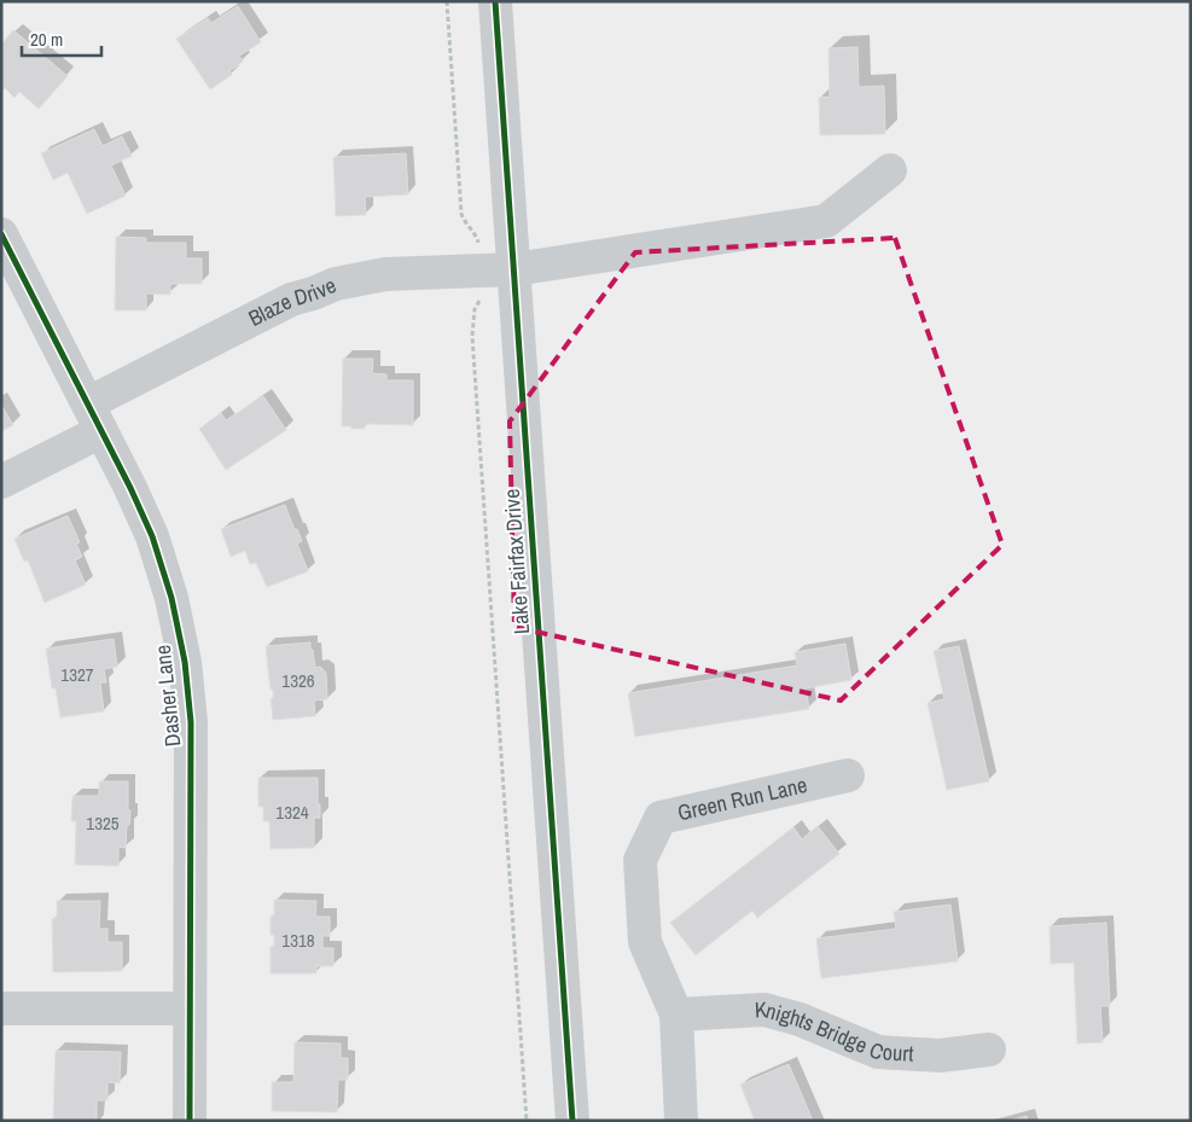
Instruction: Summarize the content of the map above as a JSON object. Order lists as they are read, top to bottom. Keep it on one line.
{"streets":{"street":["Blaze Drive","Lake Fairfax Drive","Dasher Lane","Green Run Lane","Knights Bridge Court"]},"crossings":[["Blaze Drive","Lake Fairfax Drive"],["Blaze Drive","Dasher Lane"],["Green Run Lane","Knights Bridge Court"]],"house_numbers":["1327","1326","1324","1325","1318"],"scale_bar":"20 m"}
